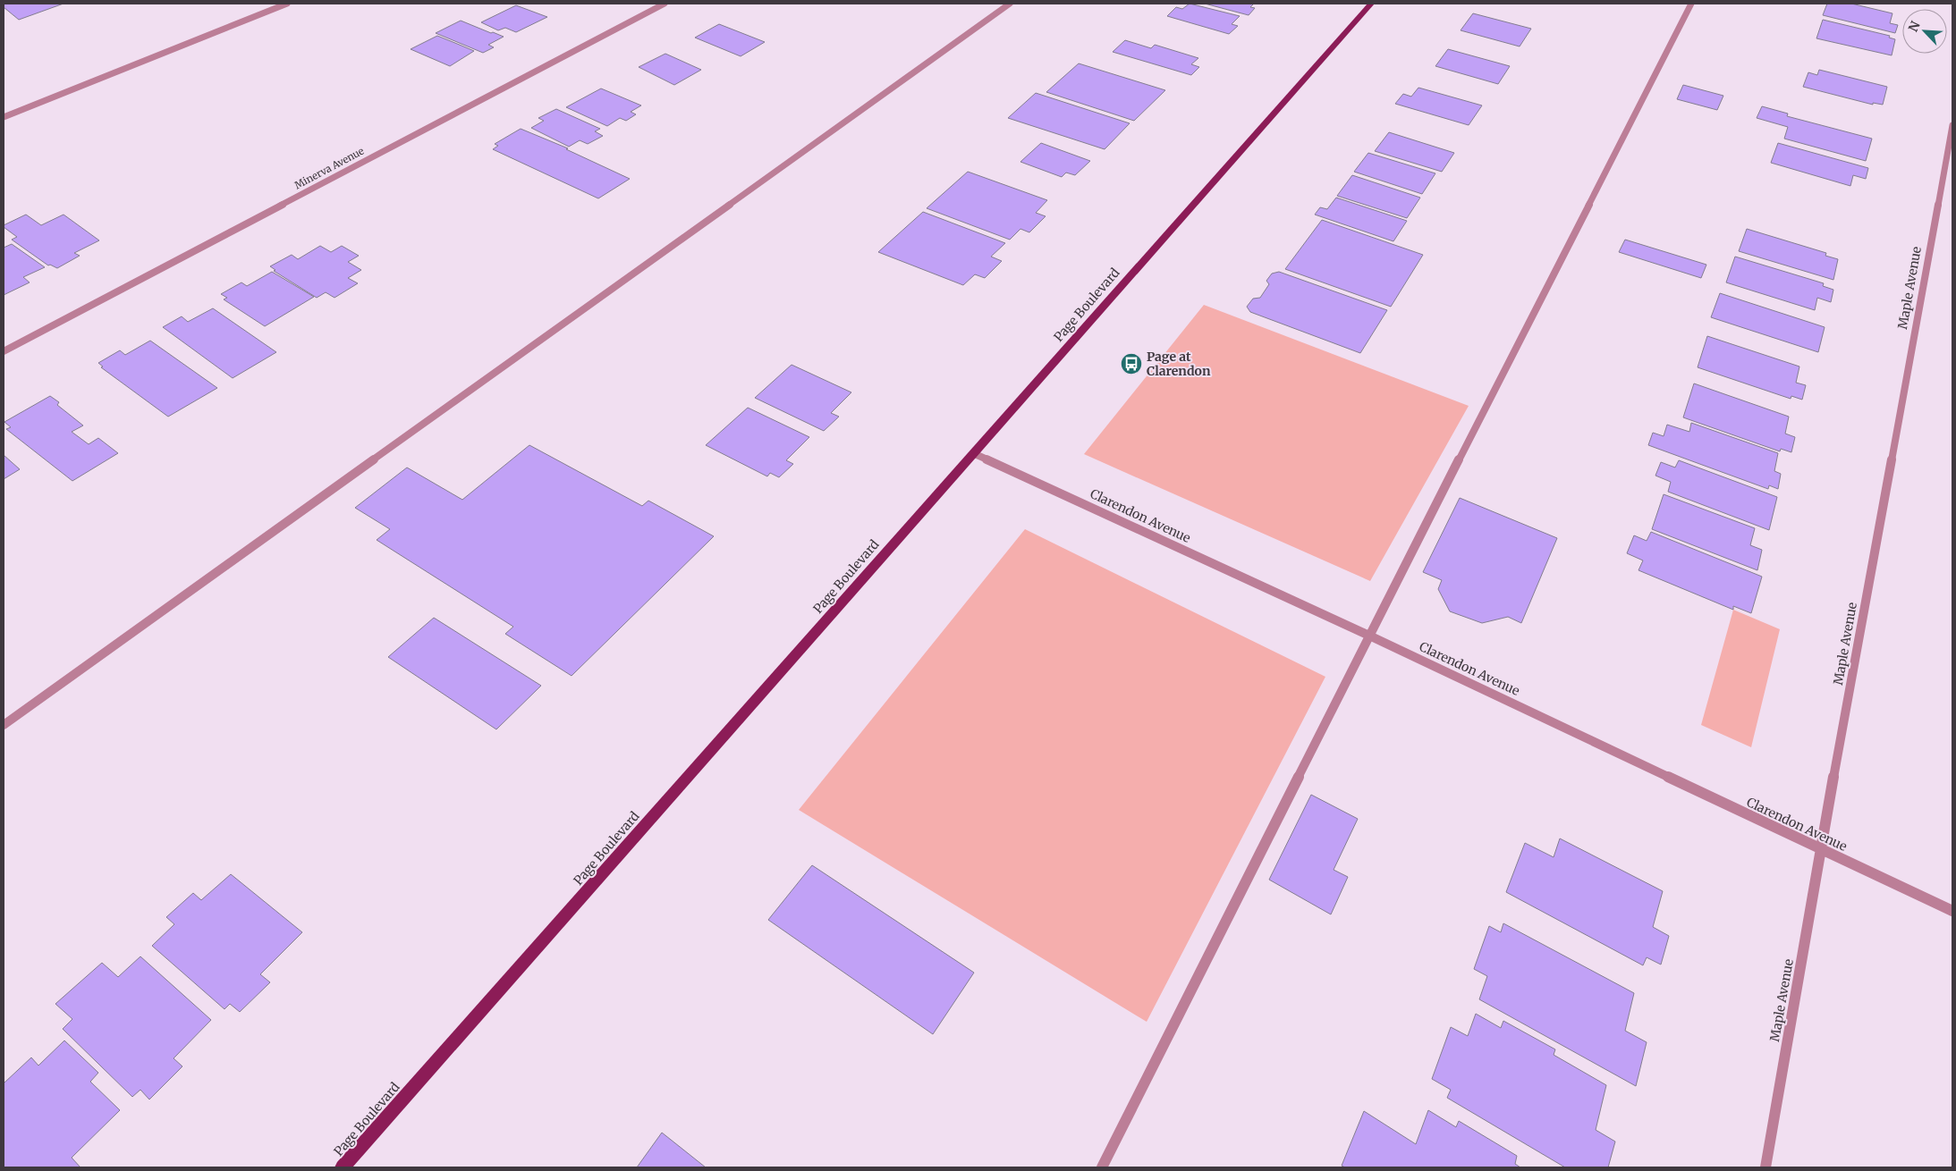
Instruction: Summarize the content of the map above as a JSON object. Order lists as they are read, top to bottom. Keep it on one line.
{"streets":{"main road":["Page Boulevard"],"street":["Minerva Avenue","Maple Avenue","Clarendon Avenue"]},"crossings":[["Maple Avenue","Clarendon Avenue"],["Page Boulevard","Clarendon Avenue"]],"places":{"bus stop":["Page at Clarendon"]},"north":"top left"}
